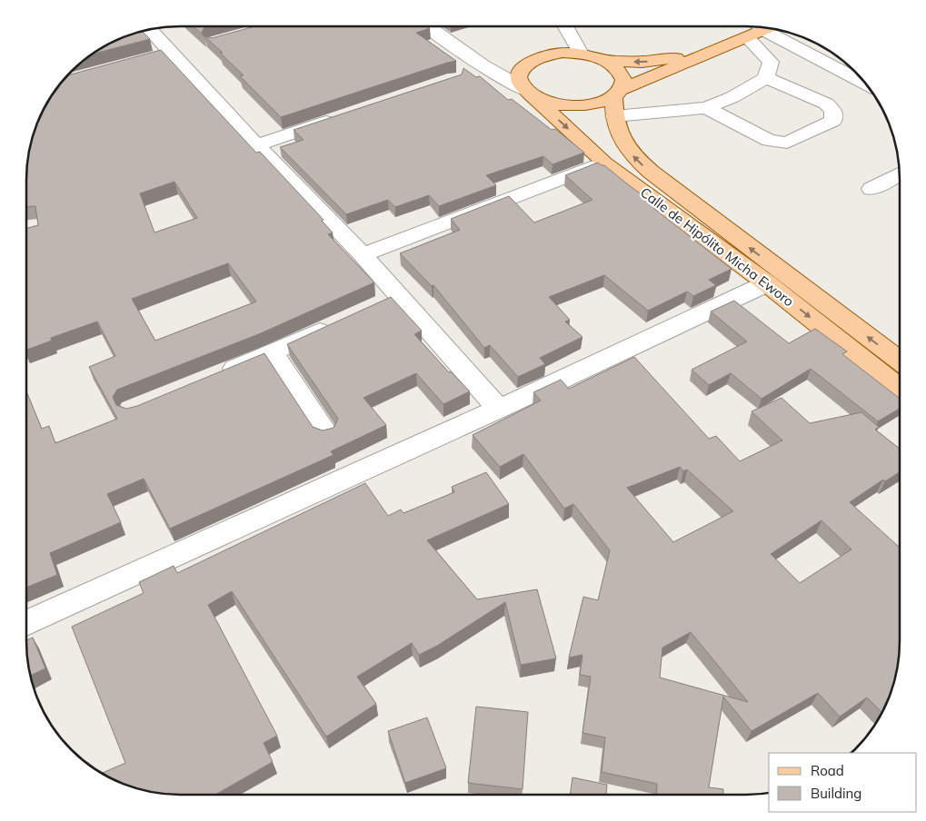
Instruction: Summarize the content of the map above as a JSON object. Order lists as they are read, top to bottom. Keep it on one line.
{"streets":{"main road":["Calle de Hipólito Micha Eworo"]},"legend":["Road","Building"]}
